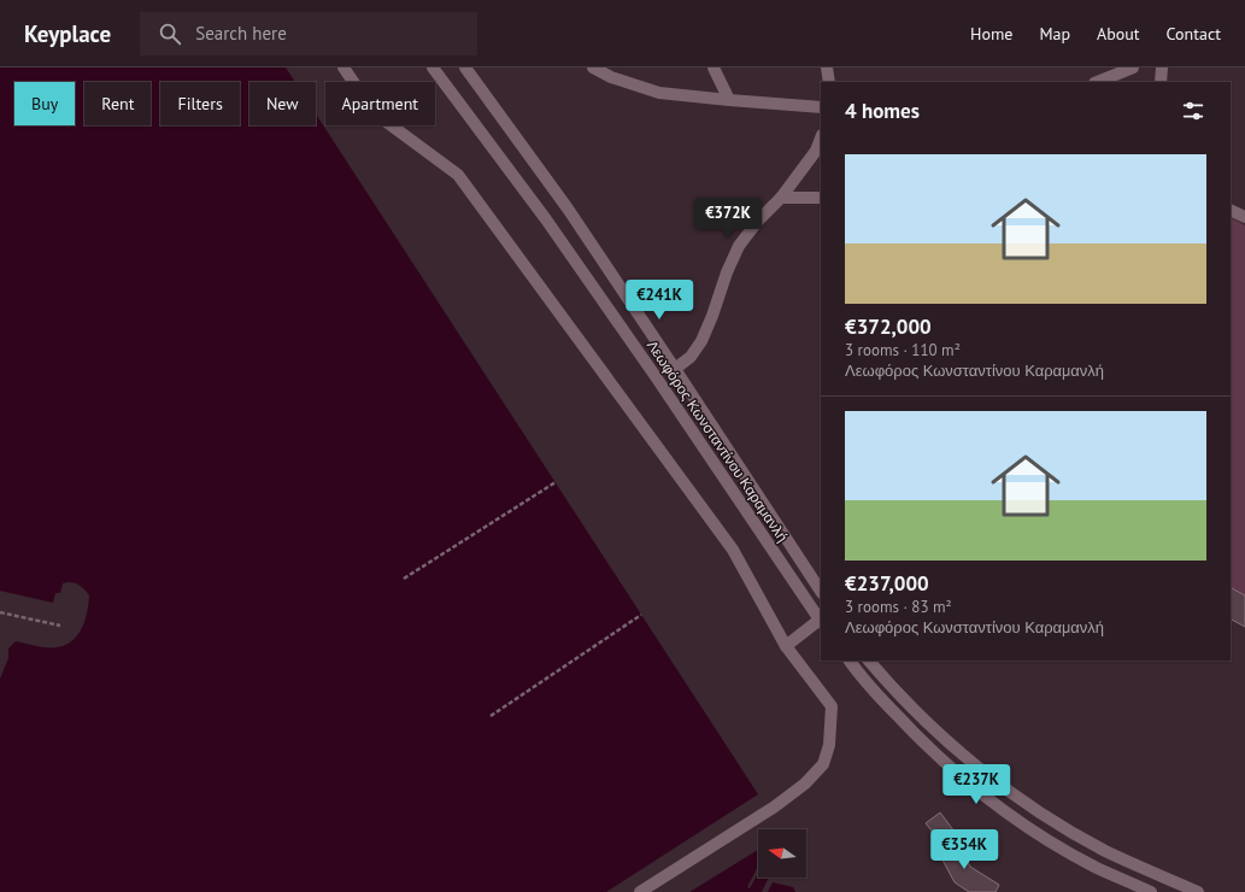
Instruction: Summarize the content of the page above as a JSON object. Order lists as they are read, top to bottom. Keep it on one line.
{"streets":{"street":["Λεωφόρος Κωνσταντίνου Καραμανλή"]},"north":"left","page":{"header":"Keyplace","search":"Search here","nav":["Home","Map","About","Contact"],"chip":["Buy","Rent","Filters","New","Apartment"],"heading":"4 homes","list":[{"name":"€372,000","note":"3 rooms · 110 m² · Λεωφόρος Κωνσταντίνου Καραμανλή"},{"name":"€237,000","note":"3 rooms · 83 m² · Λεωφόρος Κωνσταντίνου Καραμανλή"}],"price":["€372K","€241K","€237K","€354K"]}}
